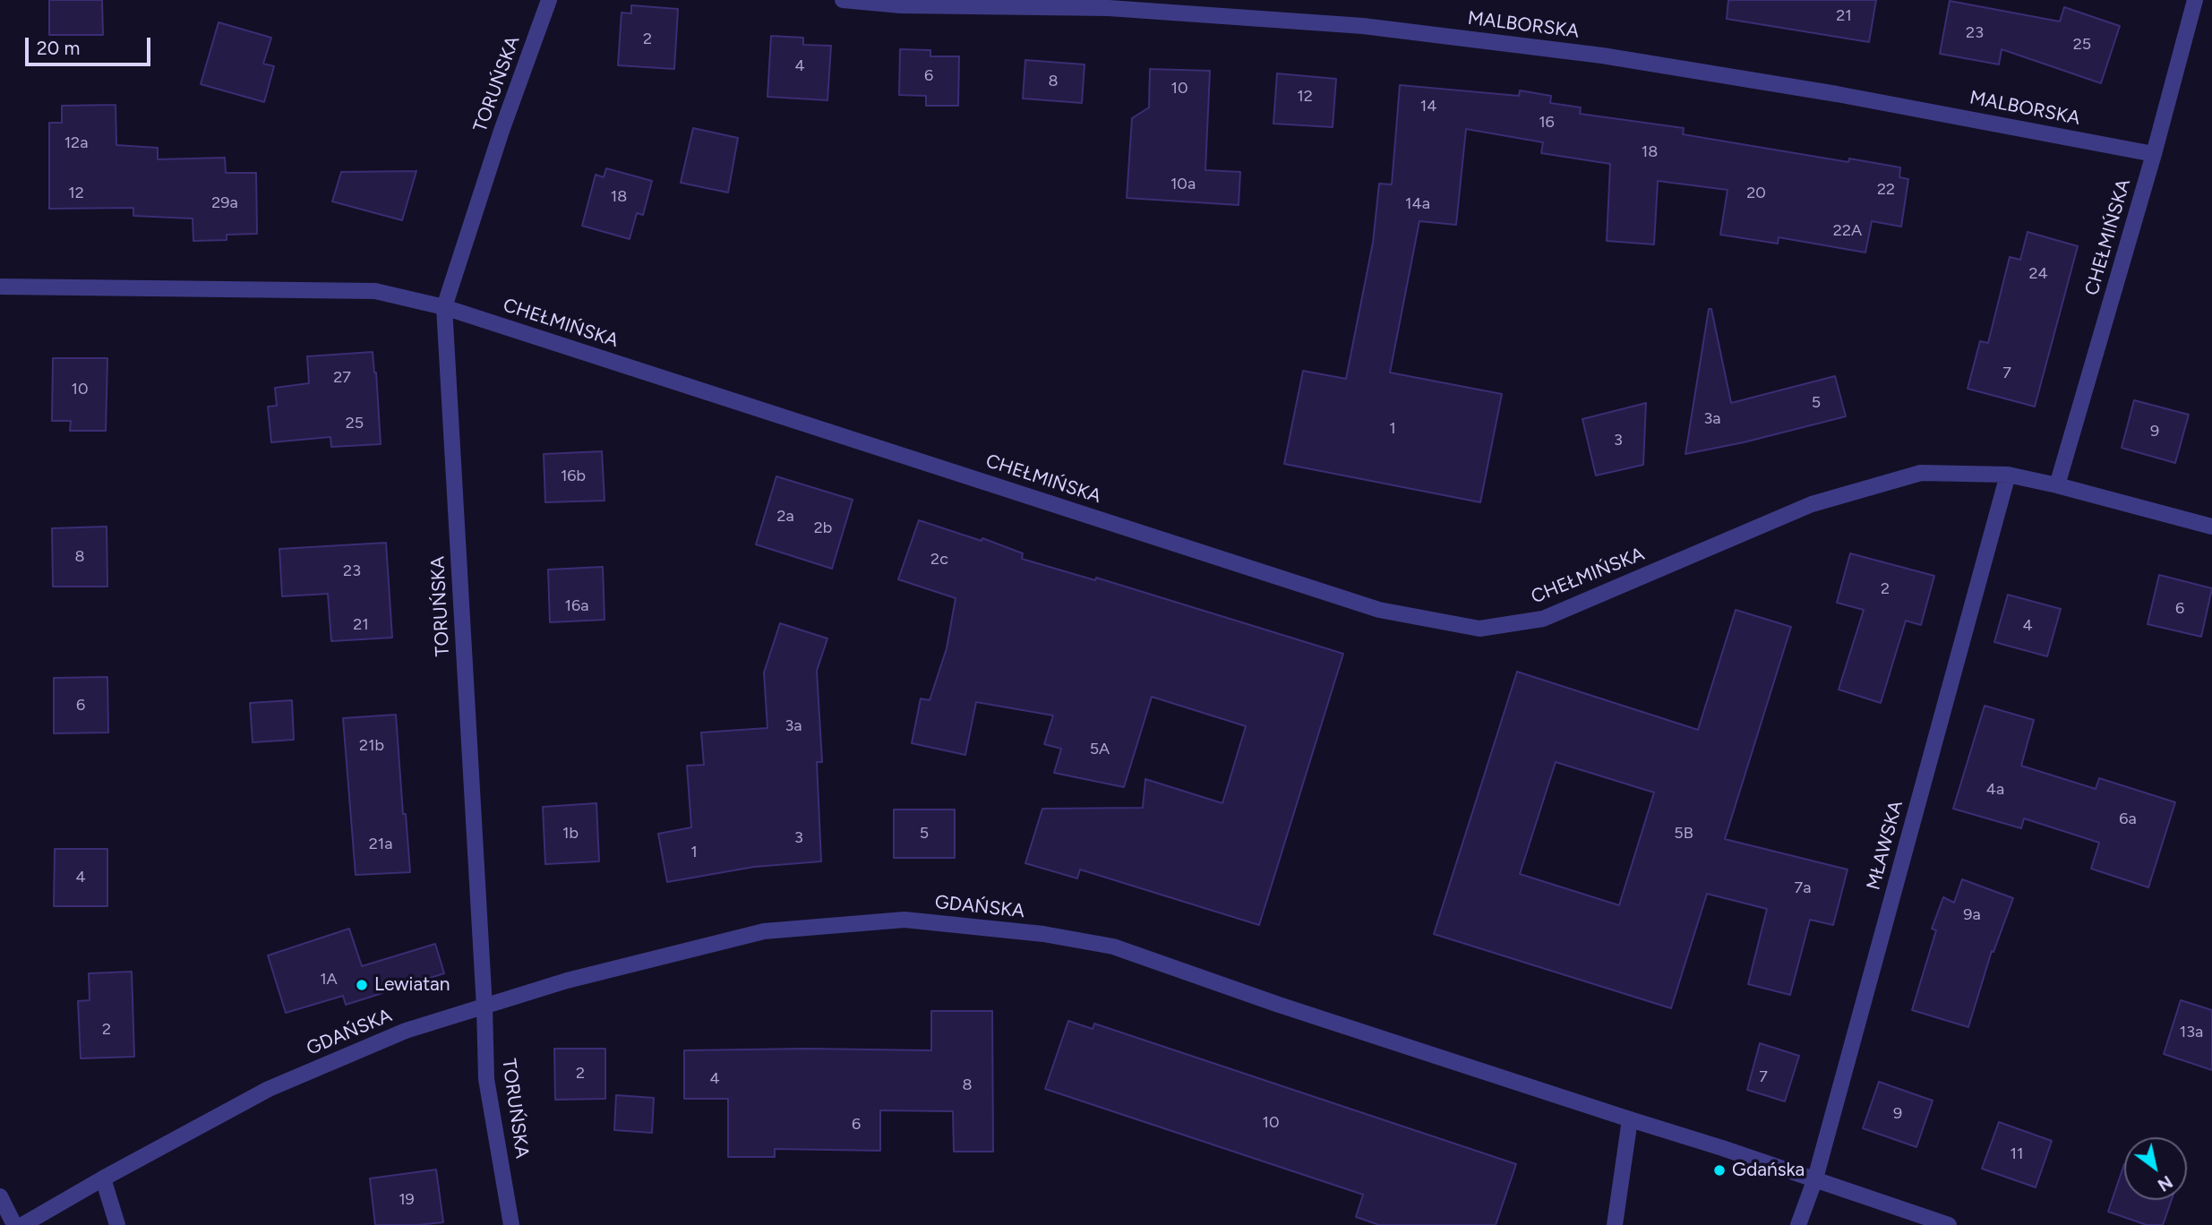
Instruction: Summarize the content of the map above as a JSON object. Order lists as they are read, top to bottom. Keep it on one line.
{"streets":{"street":["MALBORSKA","TORUŃSKA","CHEŁMIŃSKA","MŁAWSKA","GDAŃSKA"]},"crossings":[["MALBORSKA","CHEŁMIŃSKA"],["TORUŃSKA","CHEŁMIŃSKA"],["TORUŃSKA","GDAŃSKA"],["CHEŁMIŃSKA","MŁAWSKA"],["MŁAWSKA","GDAŃSKA"]],"places":["Lewiatan","Gdańska"],"house_numbers":["21","23","2","25","4","6","8","10","12","14","16","12a","18","10a","22","12","20","18","29a","14a","22A","24","7","27","10","5","3a","25","1","9","3","16b","2a","2b","8","2c","23","2","16a","6","21","4","6","3a","21b","5A","4a","6a","1b","5","5B","3","21a","1","4","7a","9a","1A","2","13a","2","7","4","8","9","10","6","11","19"],"scale_bar":"20 m","north":"bottom right"}
